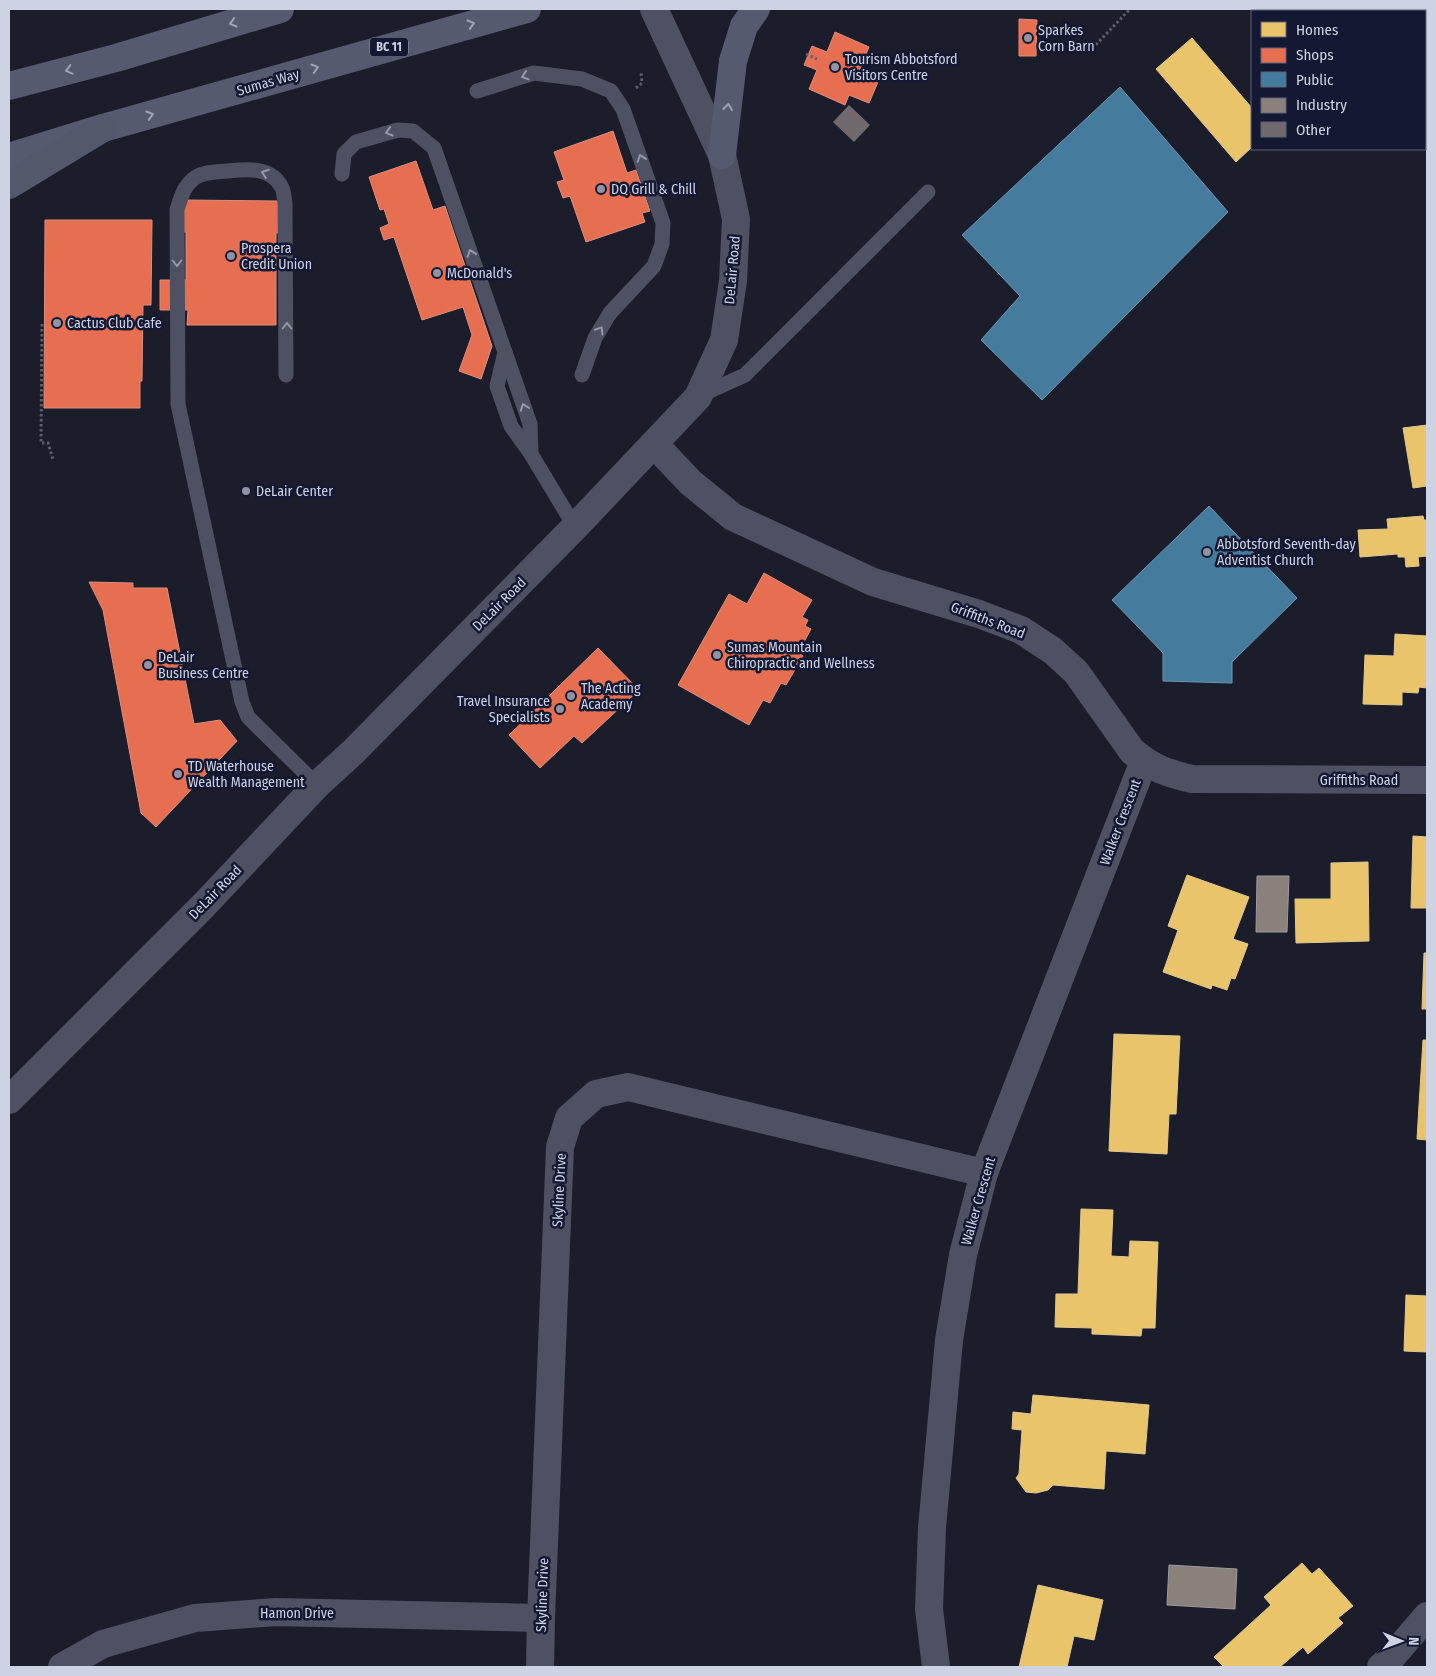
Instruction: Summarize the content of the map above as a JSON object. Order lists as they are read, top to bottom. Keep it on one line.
{"streets":{"highway":["BC 11","Sumas Way"],"street":["DeLair Road","Griffiths Road","Walker Crescent","Skyline Drive","Hamon Drive"]},"crossings":[["DeLair Road","Griffiths Road"],["Griffiths Road","Walker Crescent"],["Walker Crescent","Skyline Drive"],["Skyline Drive","Hamon Drive"]],"places":["Sparkes Corn Barn","Tourism Abbotsford Visitors Centre","DQ Grill & Chill","Prospera Credit Union","McDonald's","Cactus Club Cafe","DeLair Center","Abbotsford Seventh-day Adventist Church","Sumas Mountain Chiropractic and Wellness","DeLair Business Centre","The Acting Academy","Travel Insurance Specialists","TD Waterhouse Wealth Management"],"legend":["Homes","Shops","Public","Industry","Other"],"north":"right"}
